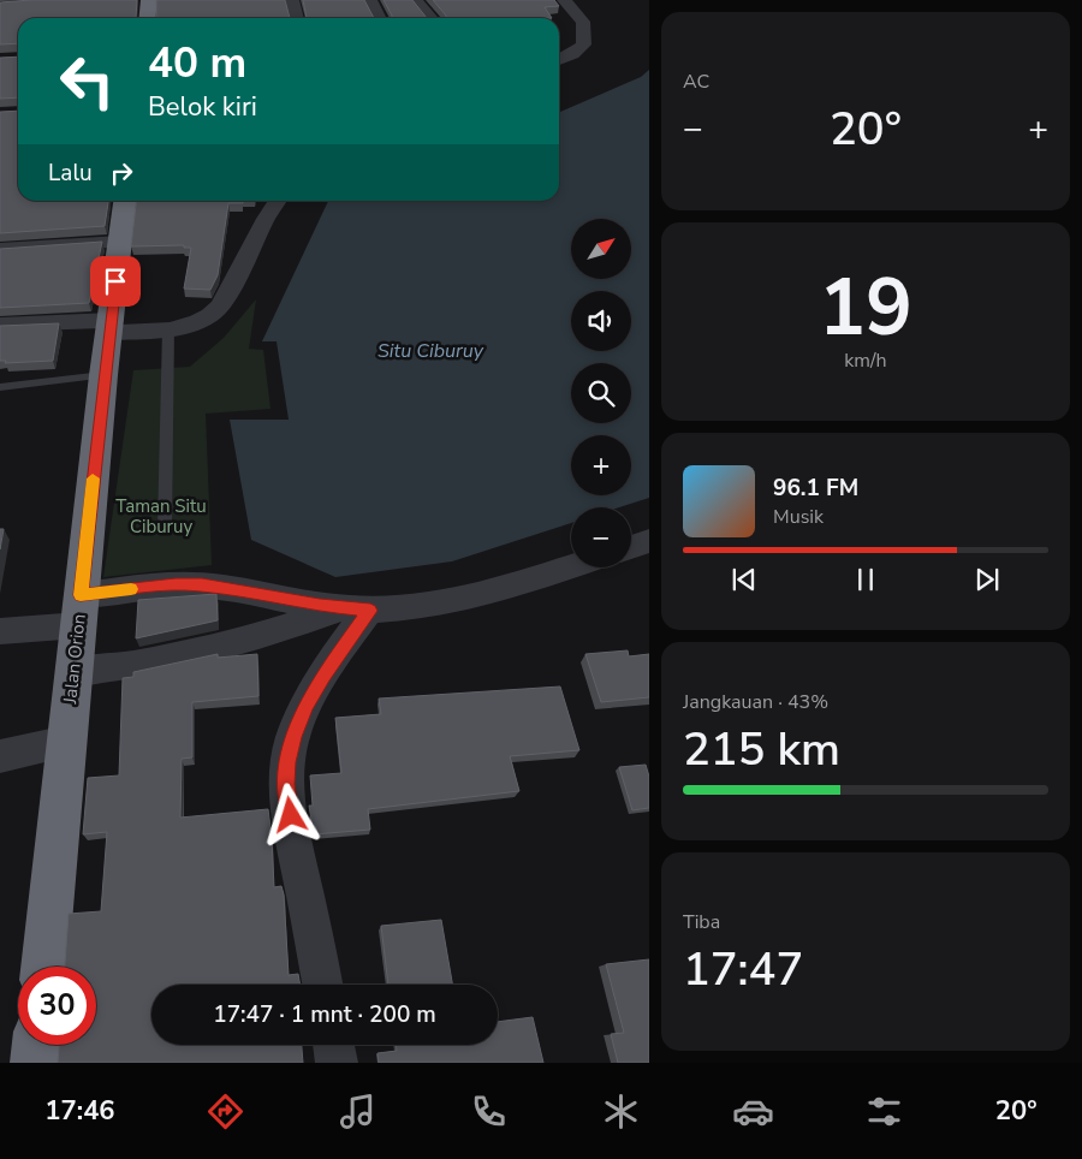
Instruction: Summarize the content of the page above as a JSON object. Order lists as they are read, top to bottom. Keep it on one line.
{"streets":{"highway":["Jalan Orion"]},"water":["Situ Ciburuy"],"parks":["Taman Situ Ciburuy"],"north":"top right","page":{"tile":["AC",["19","km/h"],["Jangkauan · 43%","215 km"],["Tiba","17:47"]],"turn":["40 m","Belok kiri"],"heat":["−","20°","+"],"then":"Lalu","map_buttons":["+","−"],"song":["96.1 FM","Musik"],"limit":"30","trip":"17:47 · 1 mnt · 200 m","tabs":["17:46","20°"]}}
